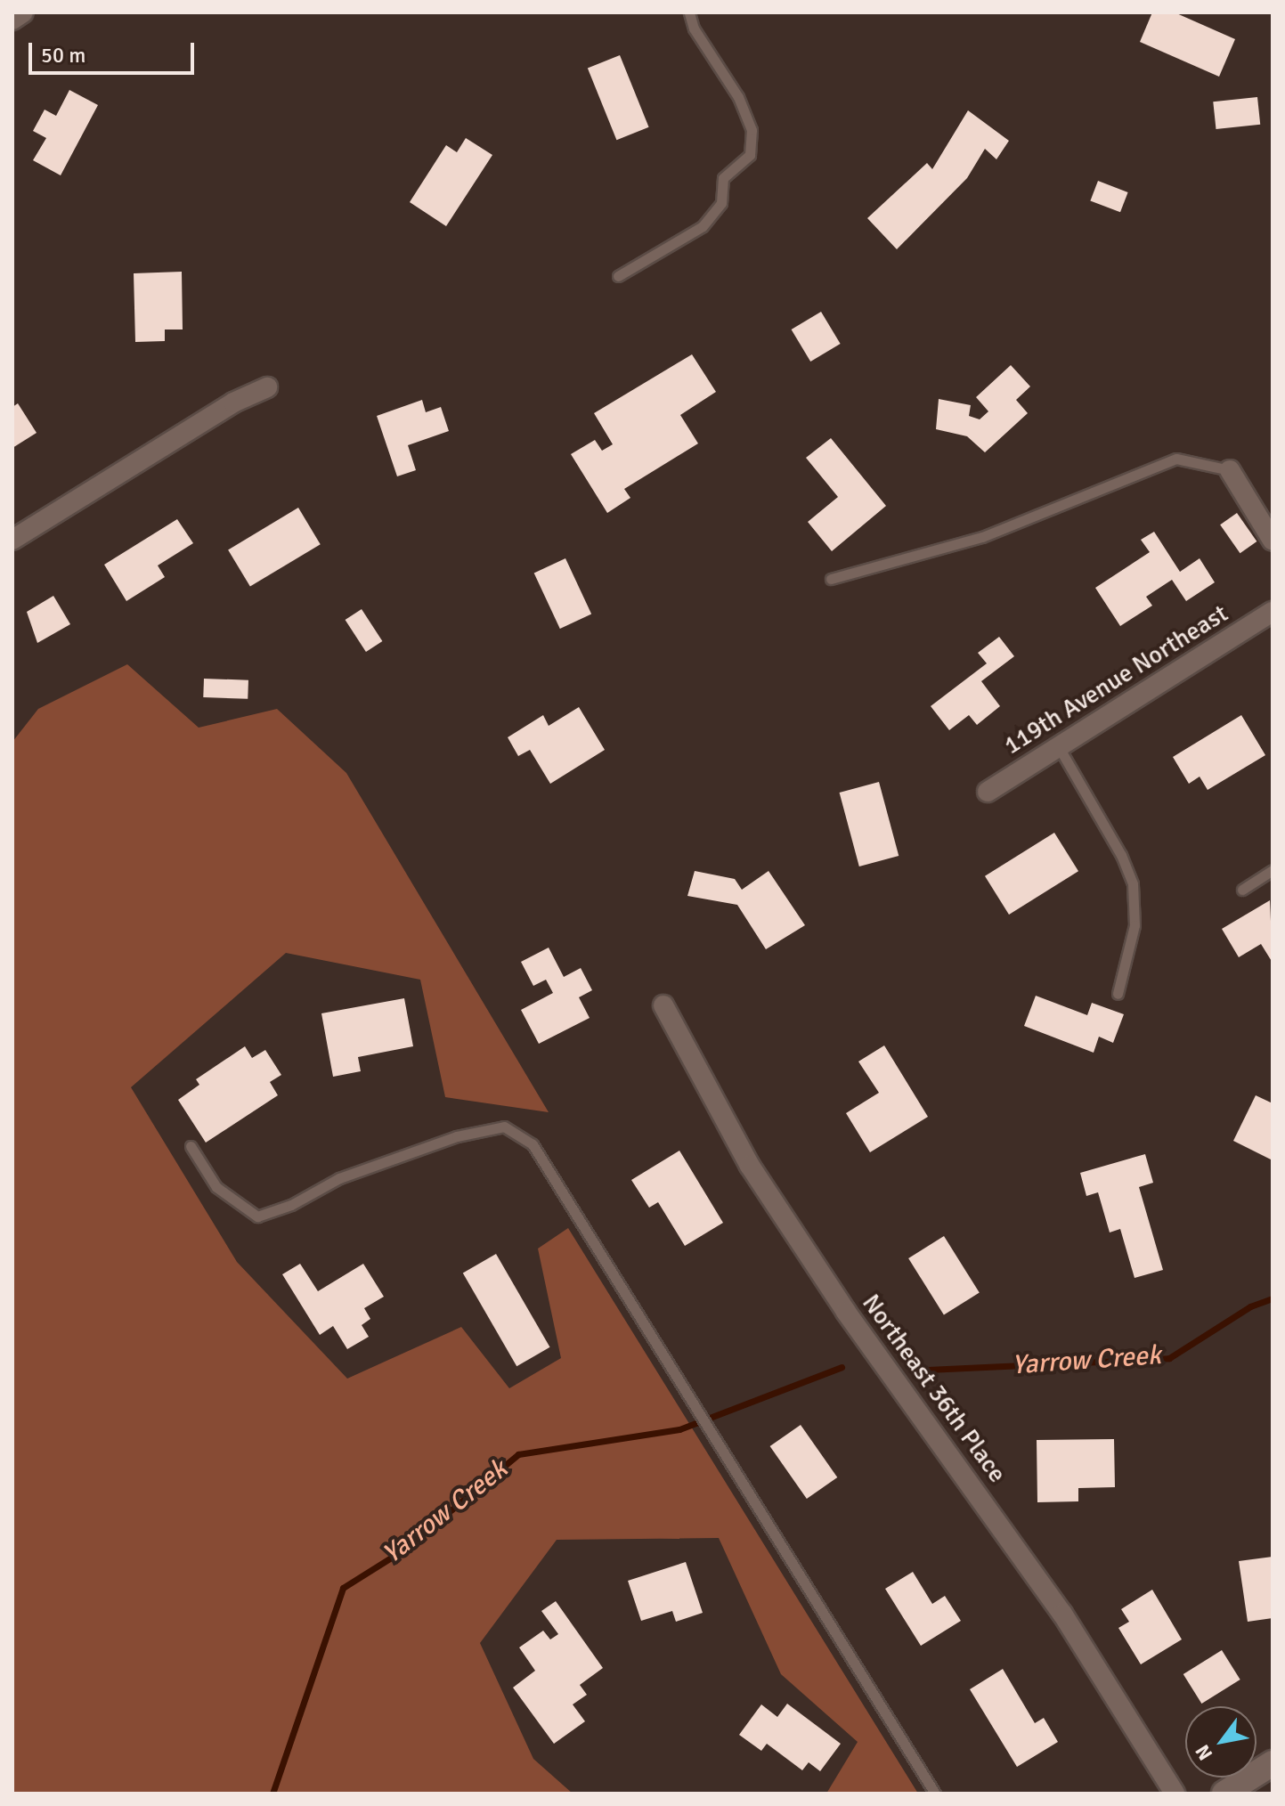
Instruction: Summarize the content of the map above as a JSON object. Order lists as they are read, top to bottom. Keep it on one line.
{"streets":{"street":["119th Avenue Northeast","Northeast 36th Place"]},"water":["Yarrow Creek"],"scale_bar":"50 m","north":"bottom left"}
